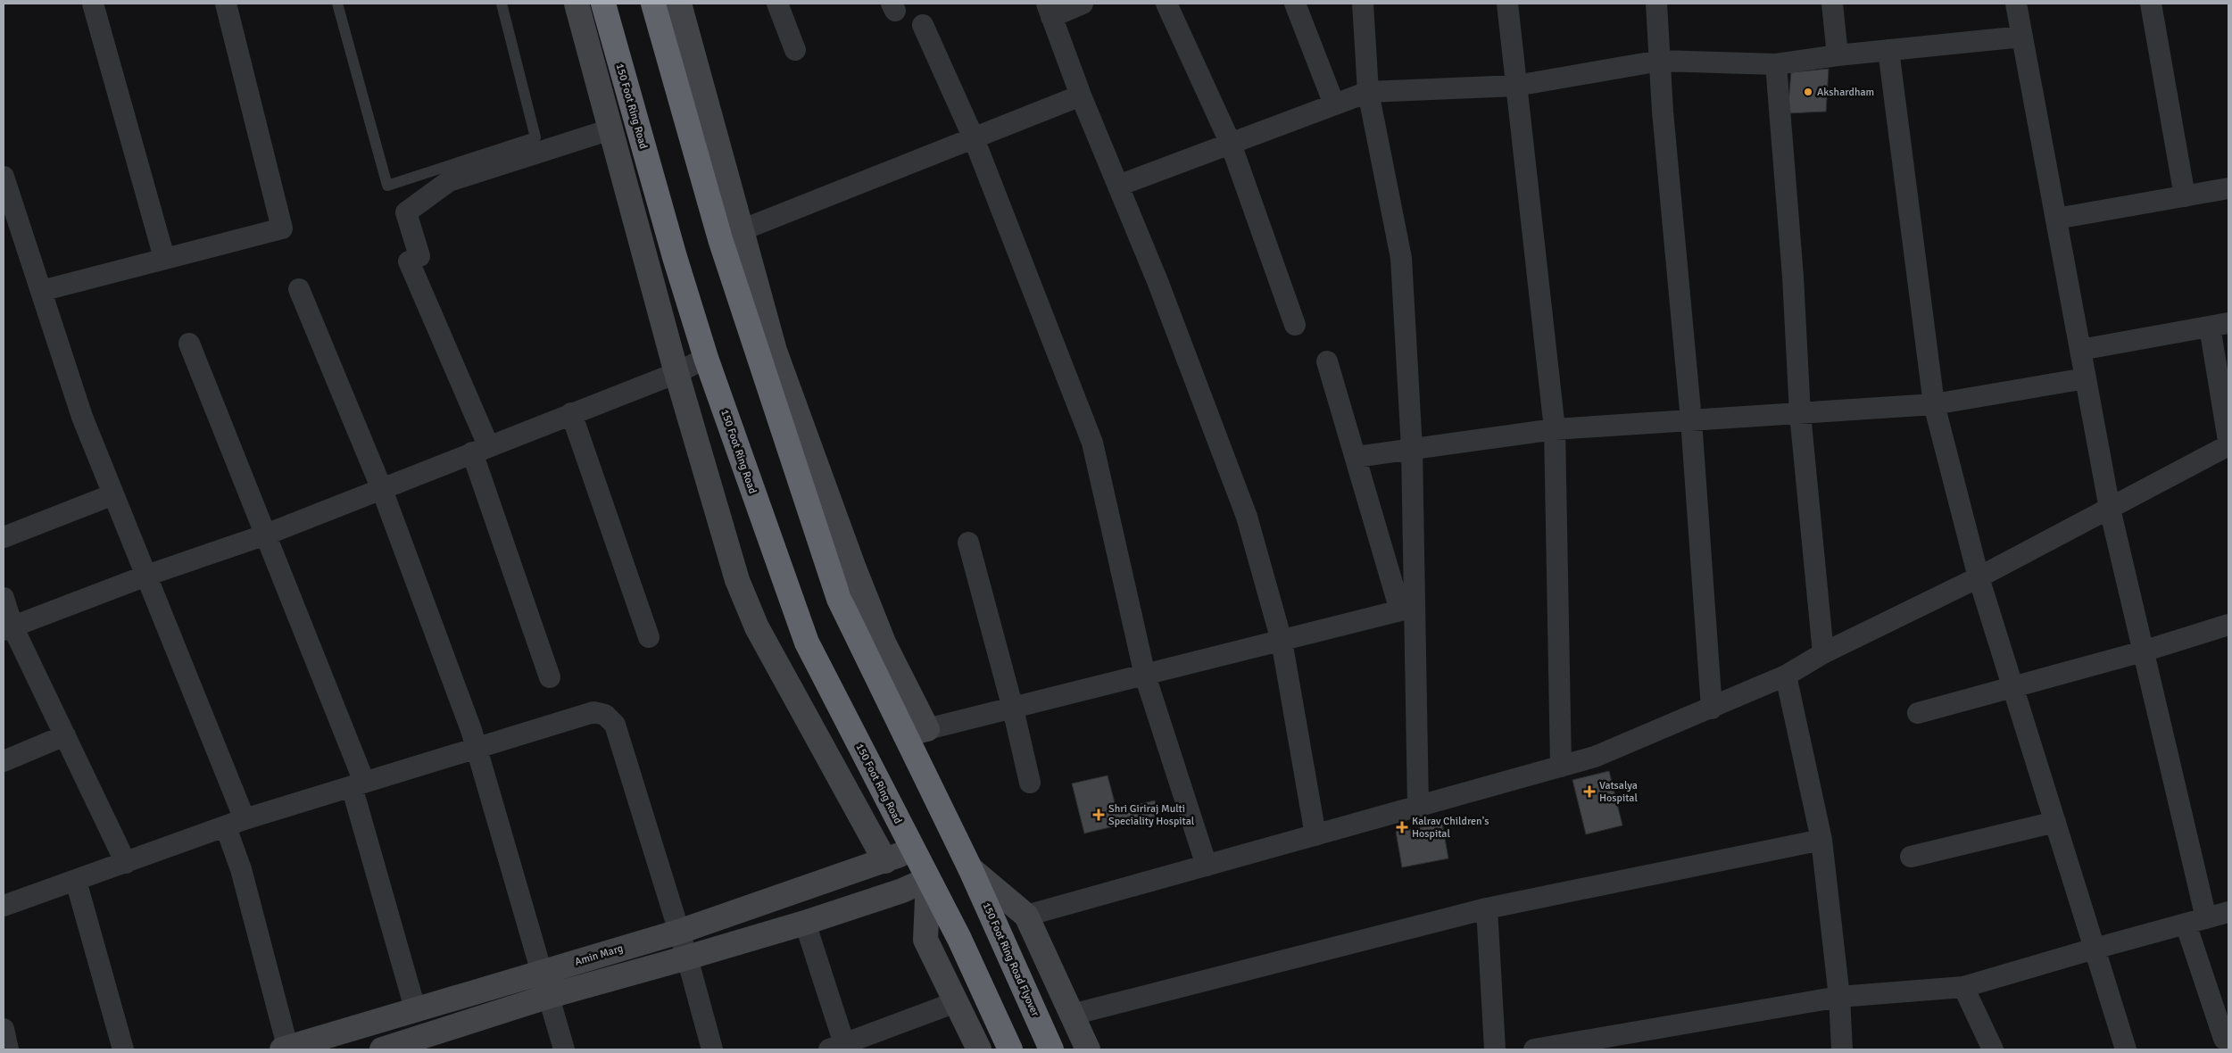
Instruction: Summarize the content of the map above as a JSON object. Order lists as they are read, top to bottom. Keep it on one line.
{"streets":{"highway":["150 Foot Ring Road","150 Foot Ring Road Flyover"],"street":["Amin Marg"]},"crossings":[["150 Foot Ring Road","Amin Marg"]],"places":{"other":["Akshardham"],"health":["Vatsalya Hospital","Shri Giriraj Multi Speciality Hospital","Kalrav Children's Hospital"]}}
